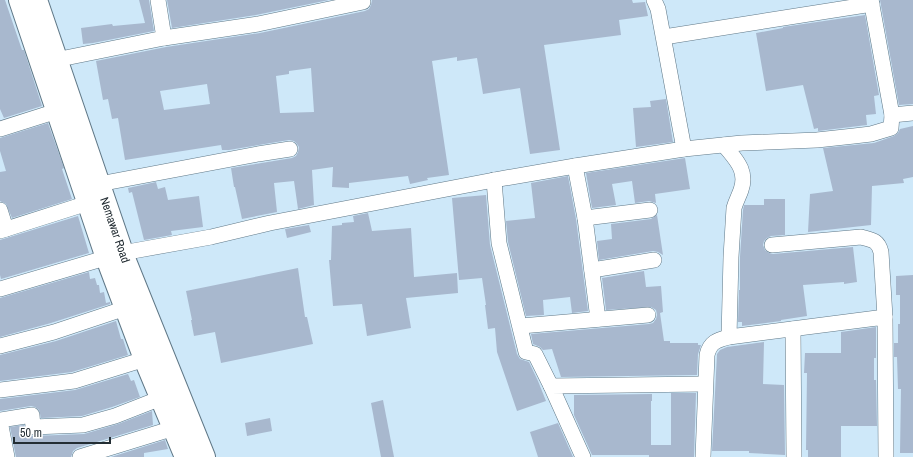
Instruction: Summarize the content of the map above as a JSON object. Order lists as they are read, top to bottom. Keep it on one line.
{"streets":{"highway":["Nemawar Road"]},"scale_bar":"50 m"}
